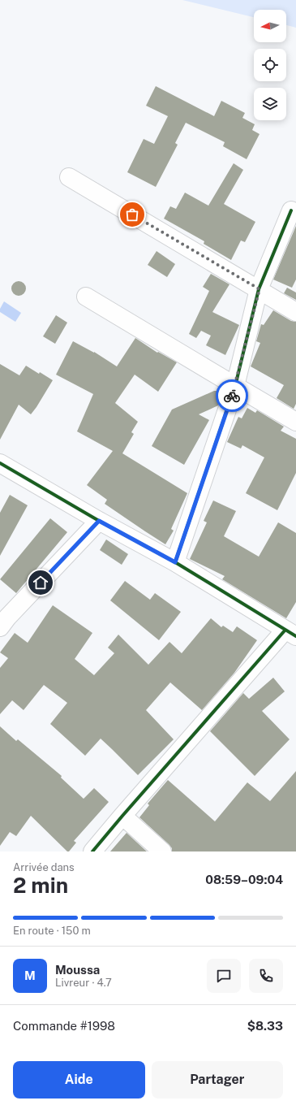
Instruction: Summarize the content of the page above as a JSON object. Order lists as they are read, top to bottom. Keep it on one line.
{"north":"left","page":{"heading":["2 min","Arrivée dans","08:59–09:04"],"panel":["Moussa","Livreur · 4.7","Commande #1998","$8.33"],"bar":"En route · 150 m","round":"M","buttons":["Aide","Partager"]}}
